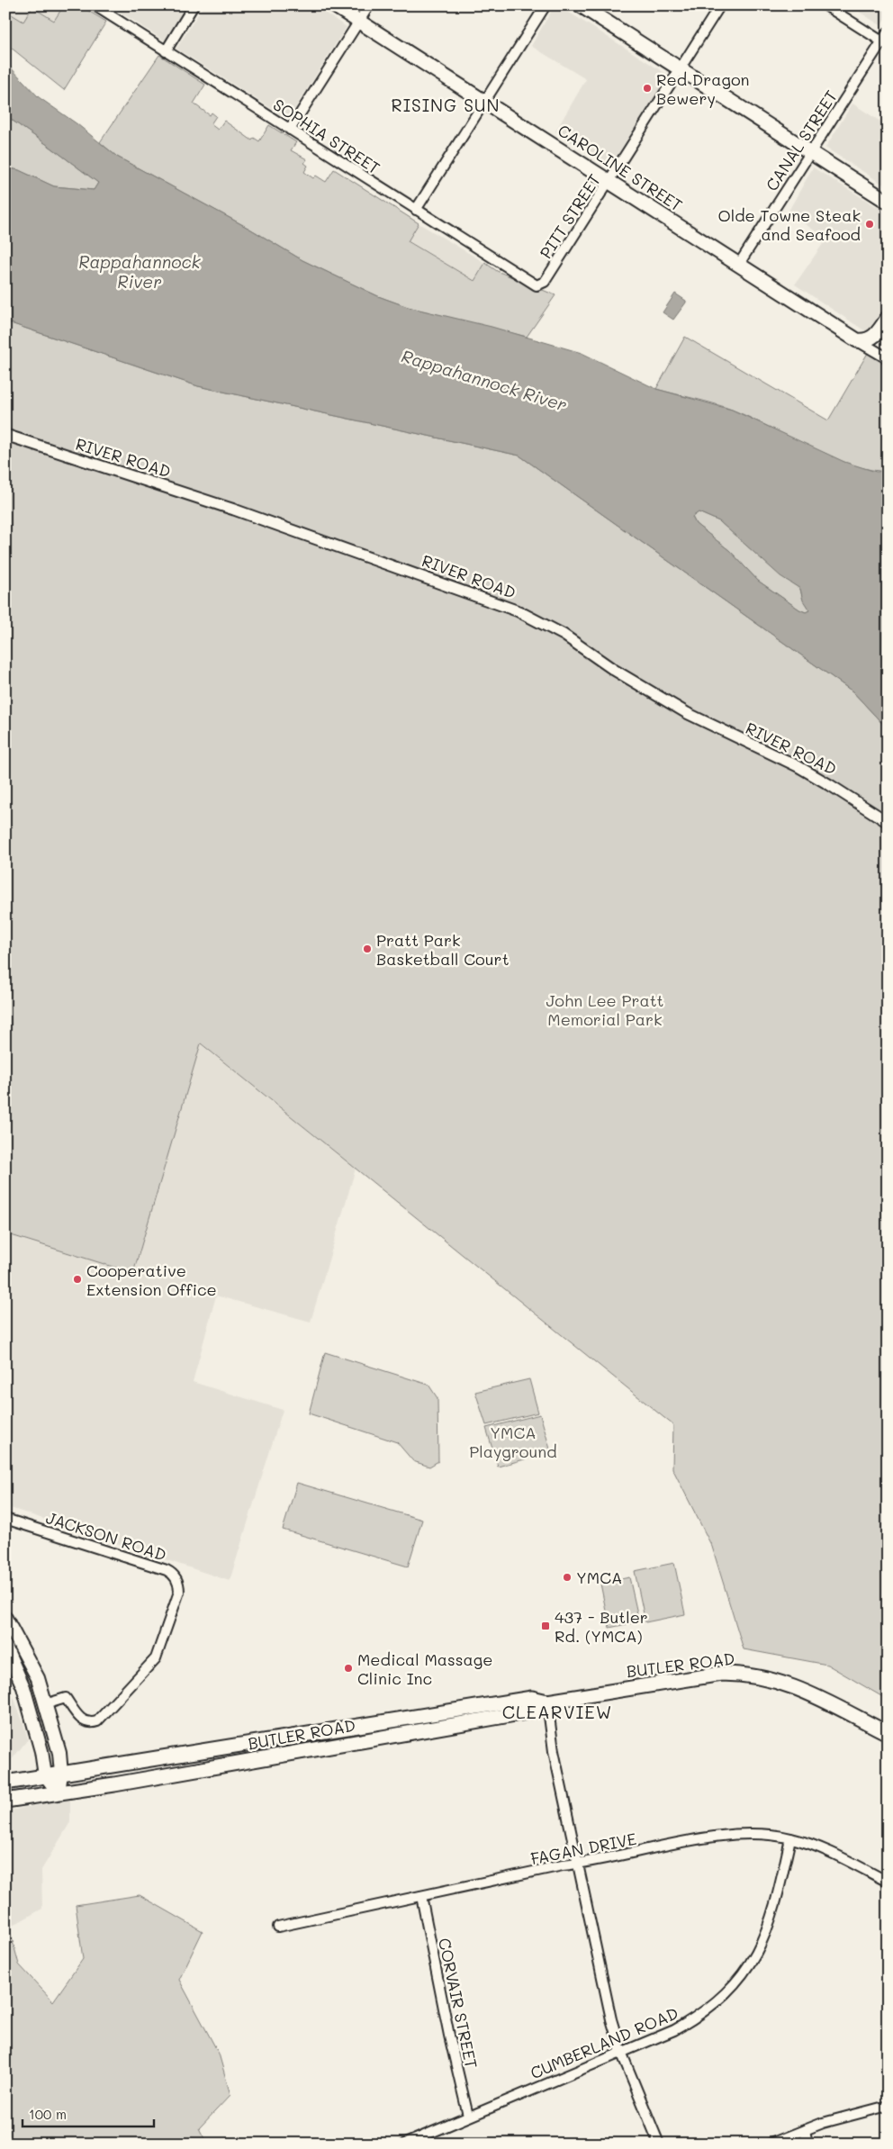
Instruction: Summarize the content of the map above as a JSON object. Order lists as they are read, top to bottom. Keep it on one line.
{"streets":{"main road":["CAROLINE STREET","BUTLER ROAD"],"street":["SOPHIA STREET","CANAL STREET","PITT STREET","RIVER ROAD","JACKSON ROAD","FAGAN DRIVE","CORVAIR STREET","CUMBERLAND ROAD"]},"crossings":[["SOPHIA STREET","PITT STREET"],["CANAL STREET","CAROLINE STREET"],["CAROLINE STREET","PITT STREET"],["FAGAN DRIVE","CORVAIR STREET"],["FAGAN DRIVE","CUMBERLAND ROAD"],["CORVAIR STREET","CUMBERLAND ROAD"]],"districts":["RISING SUN","CLEARVIEW"],"water":["Rappahannock River"],"parks":["John Lee Pratt Memorial Park","YMCA Playground"],"places":{"other":["Red Dragon Bewery","Olde Towne Steak and Seafood","Pratt Park Basketball Court","Cooperative Extension Office","YMCA","Medical Massage Clinic Inc"],"transit":["437 - Butler Rd. (YMCA)"]},"scale_bar":"100 m"}
